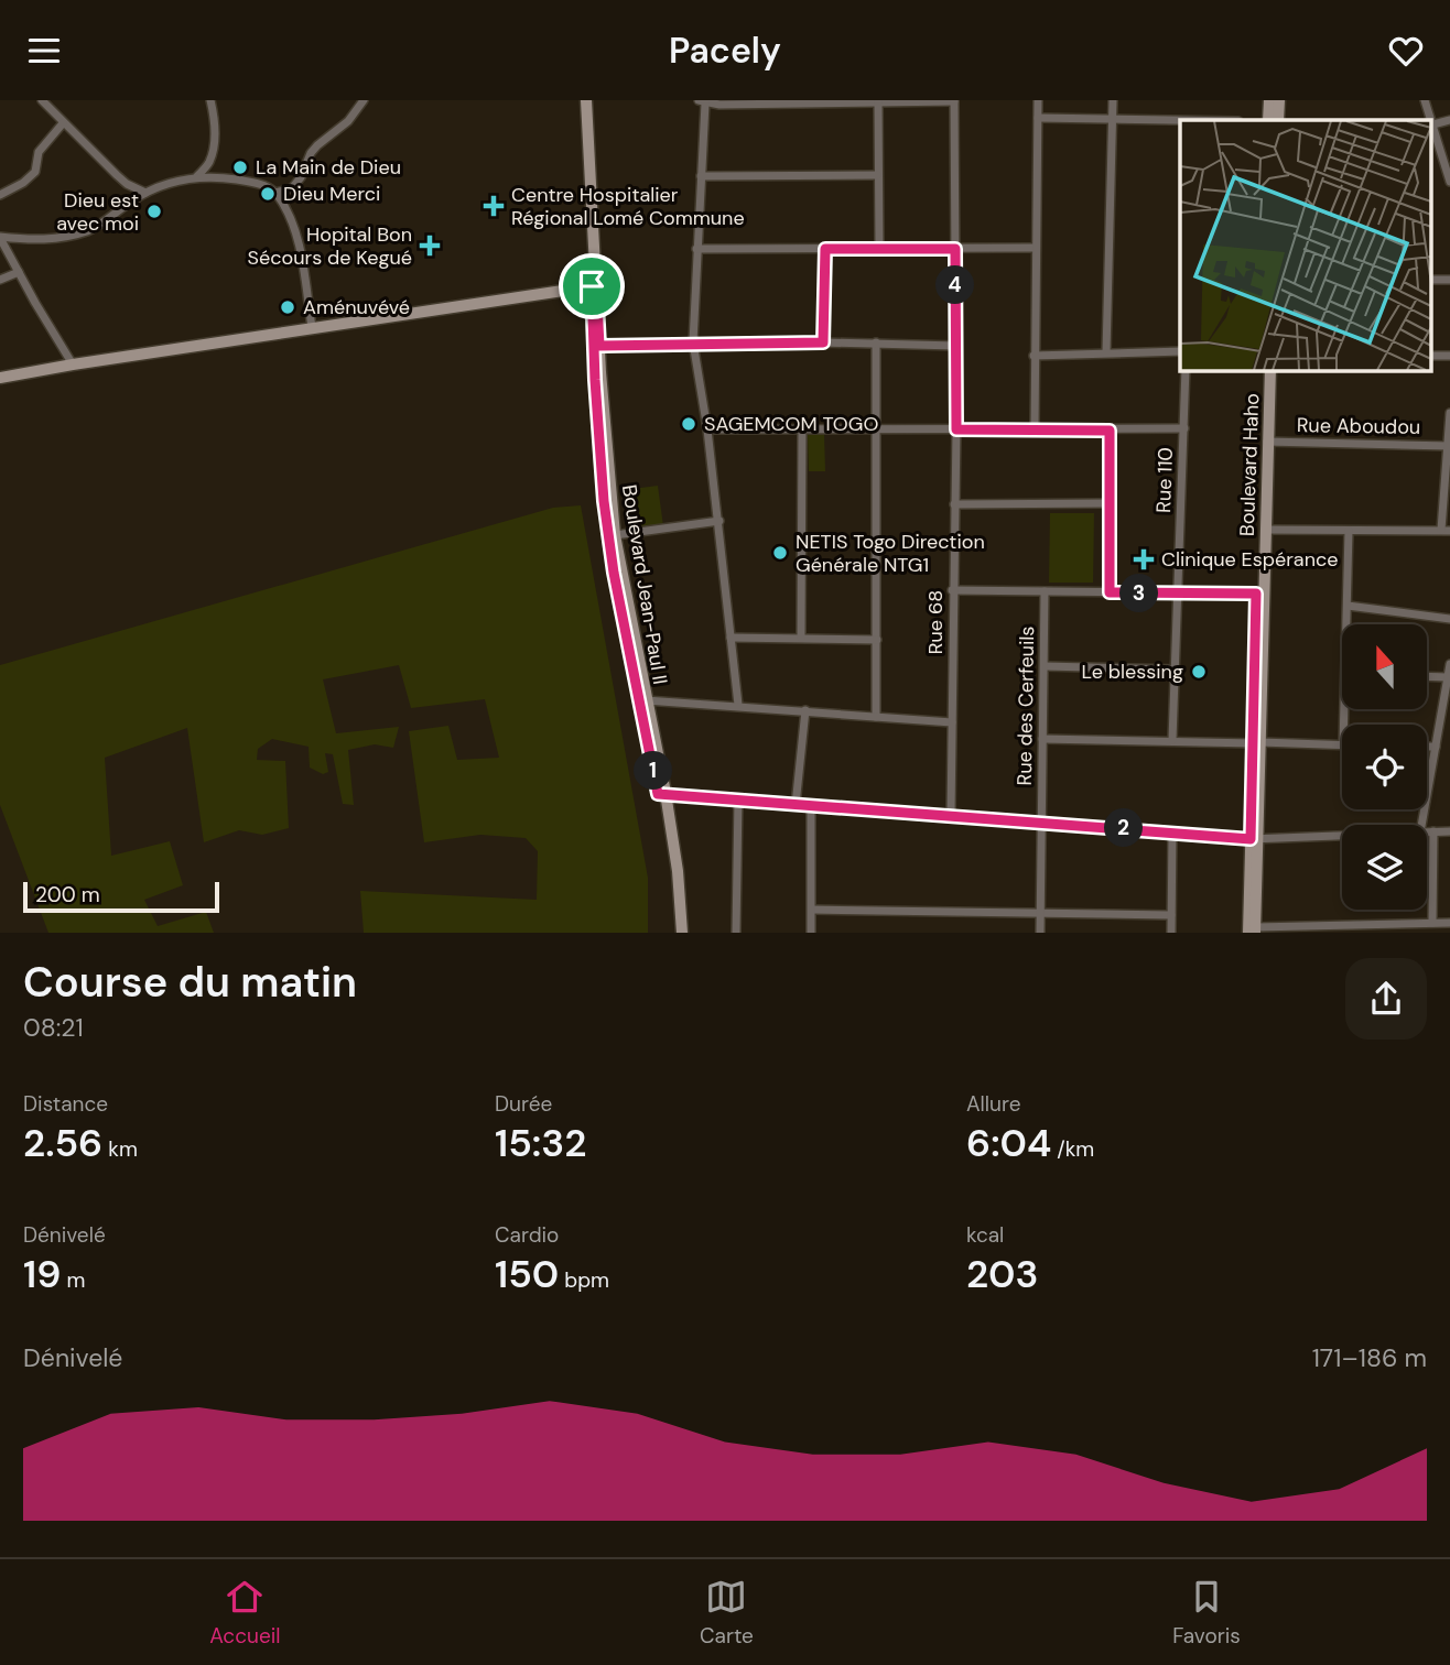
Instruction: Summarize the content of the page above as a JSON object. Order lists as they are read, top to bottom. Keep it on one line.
{"streets":{"main road":["Boulevard Haho","Boulevard Jean-Paul II"],"street":["Rue Aboudou","Rue 110","Rue 68","Rue des Cerfeuils"]},"crossings":[["Rue Aboudou","Boulevard Haho"]],"places":{"other":["La Main de Dieu","Dieu Merci","Dieu est avec moi","Aménuvévé","SAGEMCOM TOGO","NETIS Togo Direction Générale NTG1","Le blessing"],"health":["Centre Hospitalier Régional Lomé Commune","Hopital Bon Sécours de Kegué","Clinique Espérance"]},"scale_bar":"200 m","north":"top","page":{"header":"Pacely","pins":["4","3","1","2"],"scale":"200 m","heading":["Course du matin","08:21"],"stats":[["Distance","2.56 km"],["Durée","15:32"],["Allure","6:04 /km"],["Dénivelé","19 m"],["Cardio","150 bpm"],["kcal","203"]],"chart":["Dénivelé","171–186 m"],"tabs":["Accueil","Carte","Favoris"]}}
